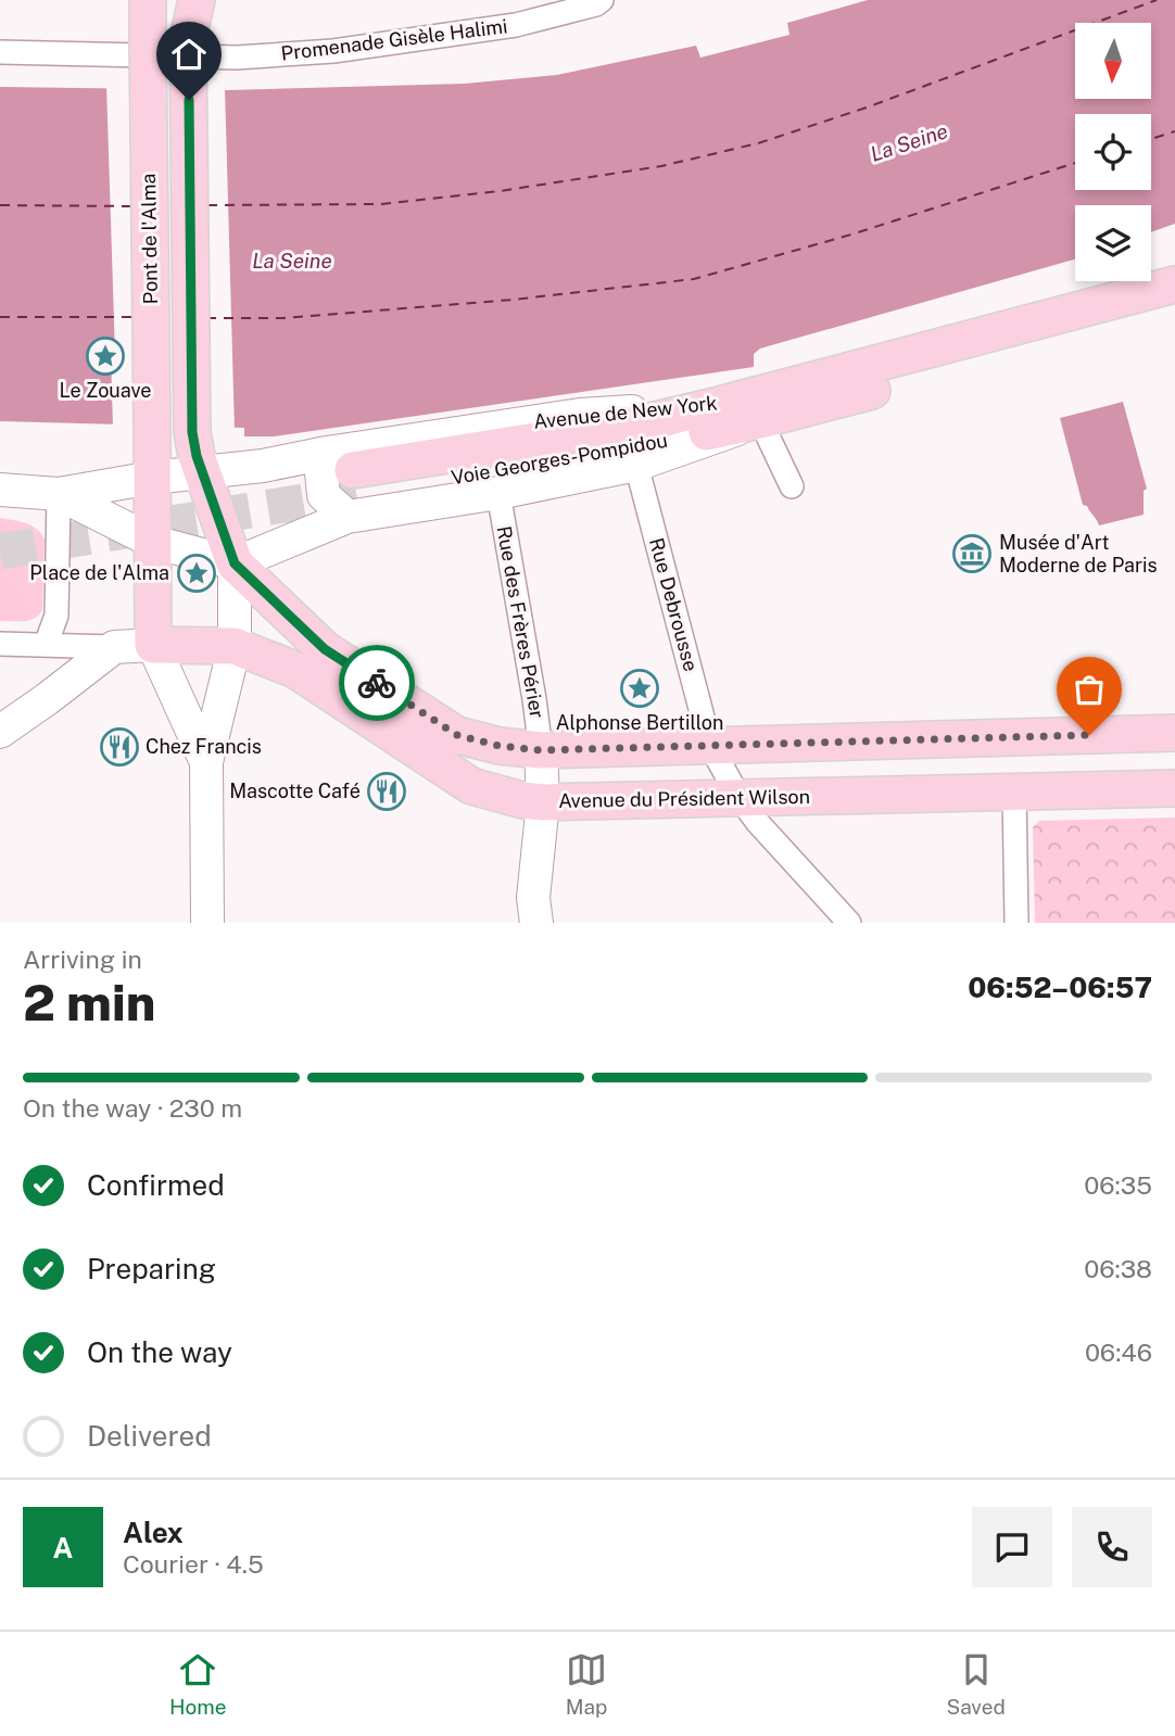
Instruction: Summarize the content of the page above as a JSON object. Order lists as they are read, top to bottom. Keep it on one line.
{"streets":{"main road":["Pont de l'Alma","Avenue de New York","Voie Georges-Pompidou","Avenue du Président Wilson"],"street":["Promenade Gisèle Halimi","Rue Debrousse","Rue des Frères Périer"]},"crossings":[["Pont de l'Alma","Avenue de New York"],["Avenue de New York","Voie Georges-Pompidou"],["Avenue de New York","Rue Debrousse"],["Avenue de New York","Rue des Frères Périer"],["Rue Debrousse","Avenue du Président Wilson"]],"water":["La Seine"],"places":{"place":["Le Zouave","Place de l'Alma","Alphonse Bertillon"],"museum":["Musée d'Art Moderne de Paris"],"restaurant":["Chez Francis","Mascotte Café"]},"north":"bottom","page":{"heading":["2 min","Arriving in","06:52–06:57"],"panel":["Alex","Courier · 4.5"],"bar":"On the way · 230 m","list":[["Confirmed","06:35"],["Preparing","06:38"],["On the way","06:46"],"Delivered"],"round":"A","tabs":["Home","Map","Saved"]}}
